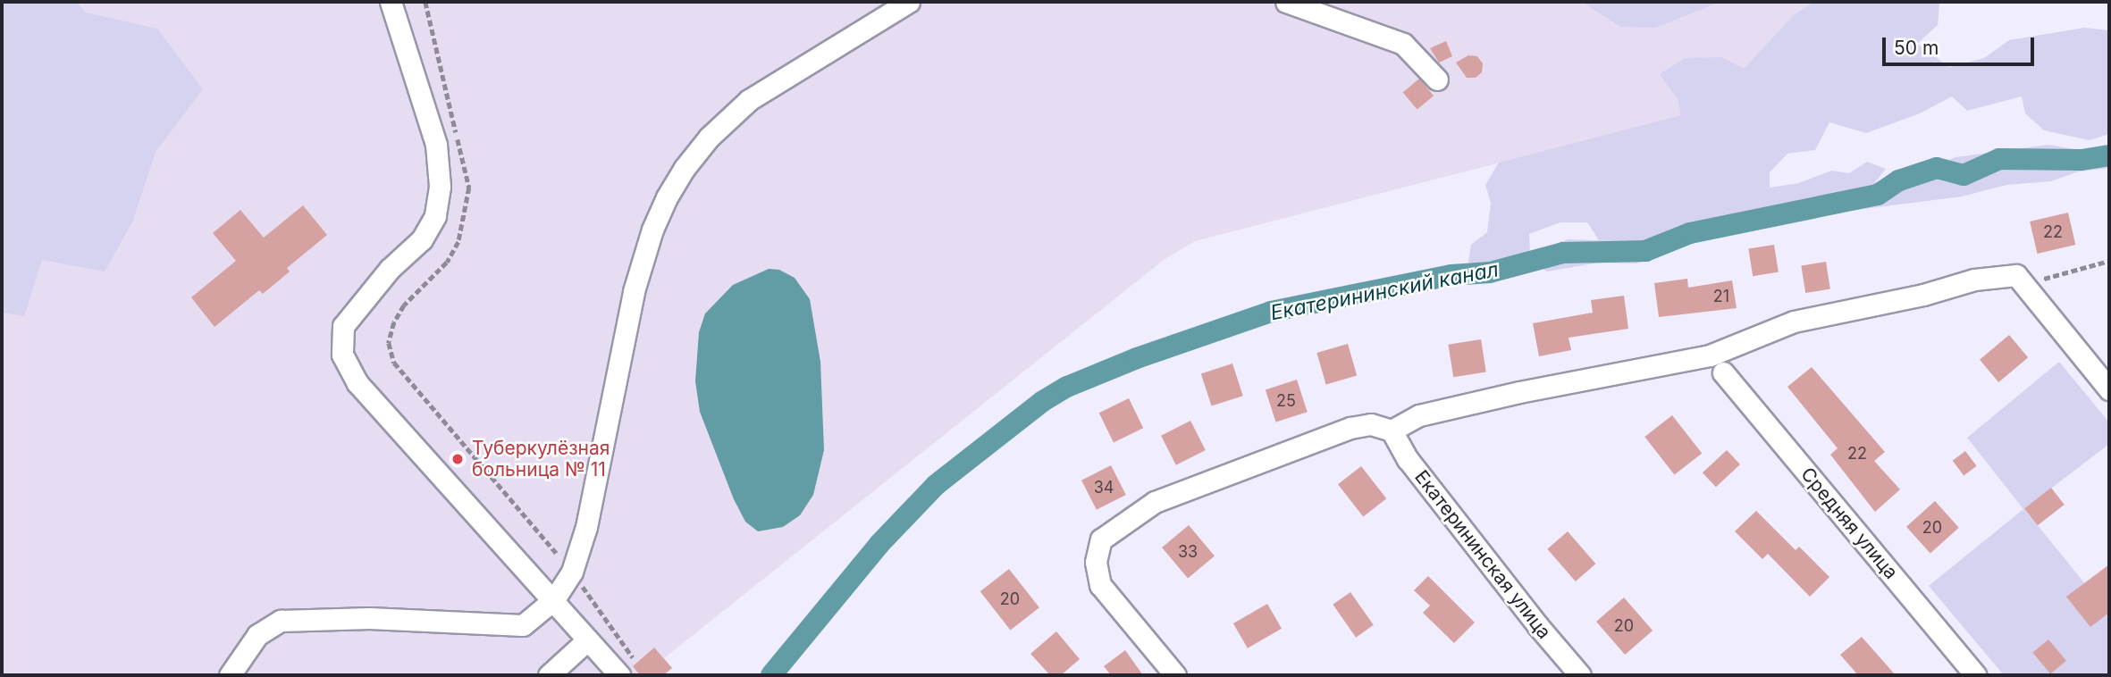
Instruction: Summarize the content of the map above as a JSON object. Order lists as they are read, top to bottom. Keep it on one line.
{"streets":{"street":["Средняя улица","Екатерининская улица"]},"water":["Екатерининский канал"],"places":["Туберкулёзная больница № 11"],"house_numbers":["22","21","25","22","34","20","33","20","20"],"scale_bar":"50 m"}
